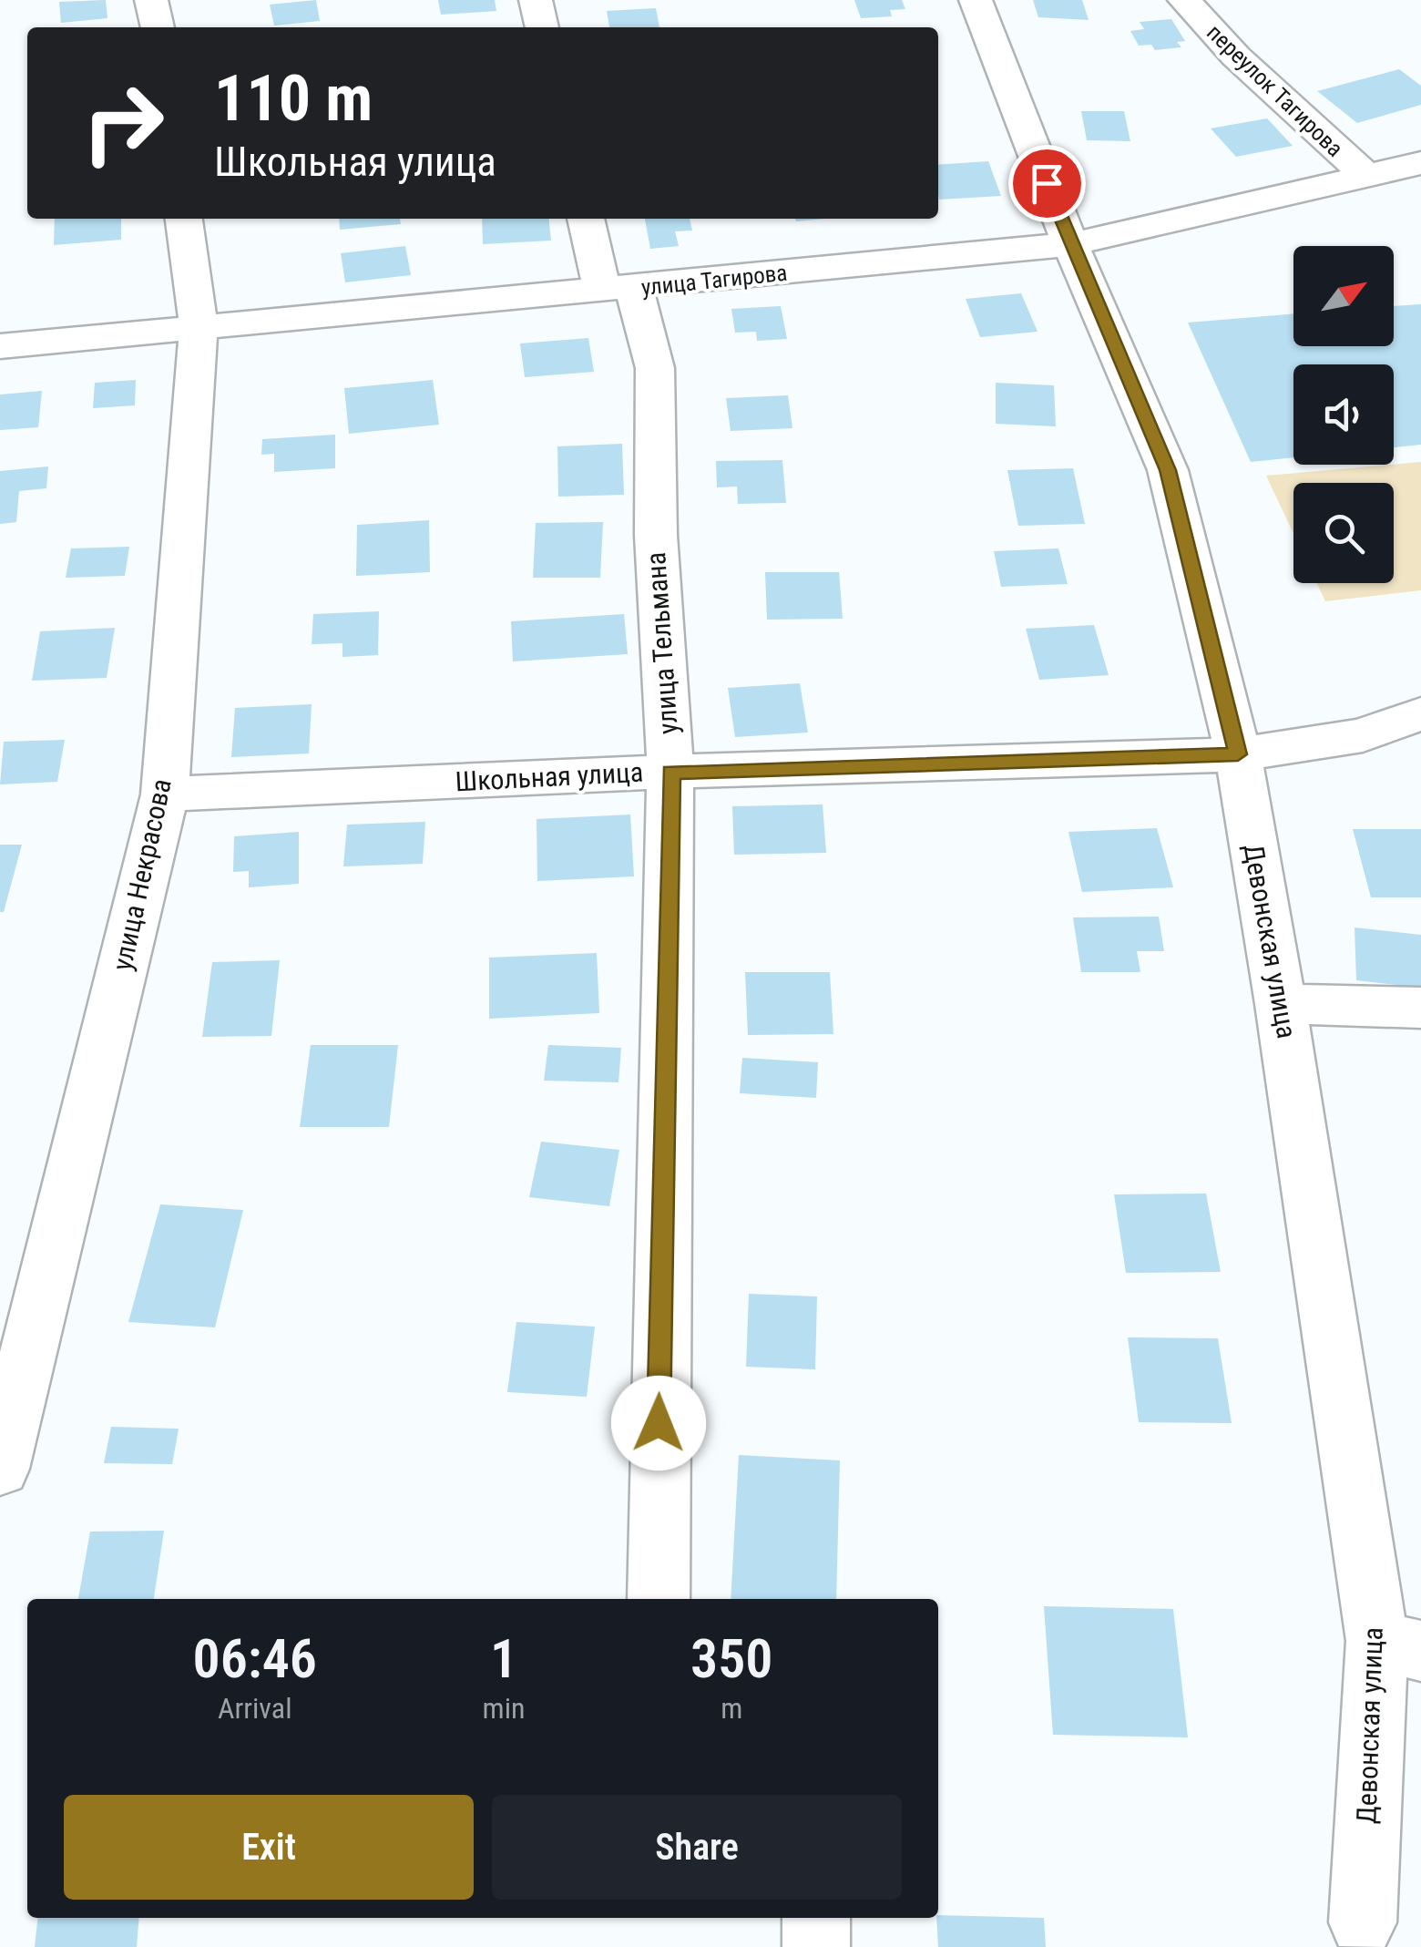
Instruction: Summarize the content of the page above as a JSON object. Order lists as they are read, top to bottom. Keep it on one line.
{"streets":{"street":["переулок Тагирова","улица Тагирова","улица Тельмана","Школьная улица","улица Некрасова","Девонская улица"]},"crossings":[["переулок Тагирова","улица Тагирова"],["улица Тагирова","улица Тельмана"],["улица Тагирова","улица Некрасова"],["улица Тагирова","Девонская улица"],["улица Тельмана","Школьная улица"],["Школьная улица","улица Некрасова"],["Школьная улица","Девонская улица"]],"north":"top right","page":{"turn":["110 m","Школьная улица"],"eta":["06:46","Arrival","1","min","350","m"],"buttons":["Exit","Share"]}}
